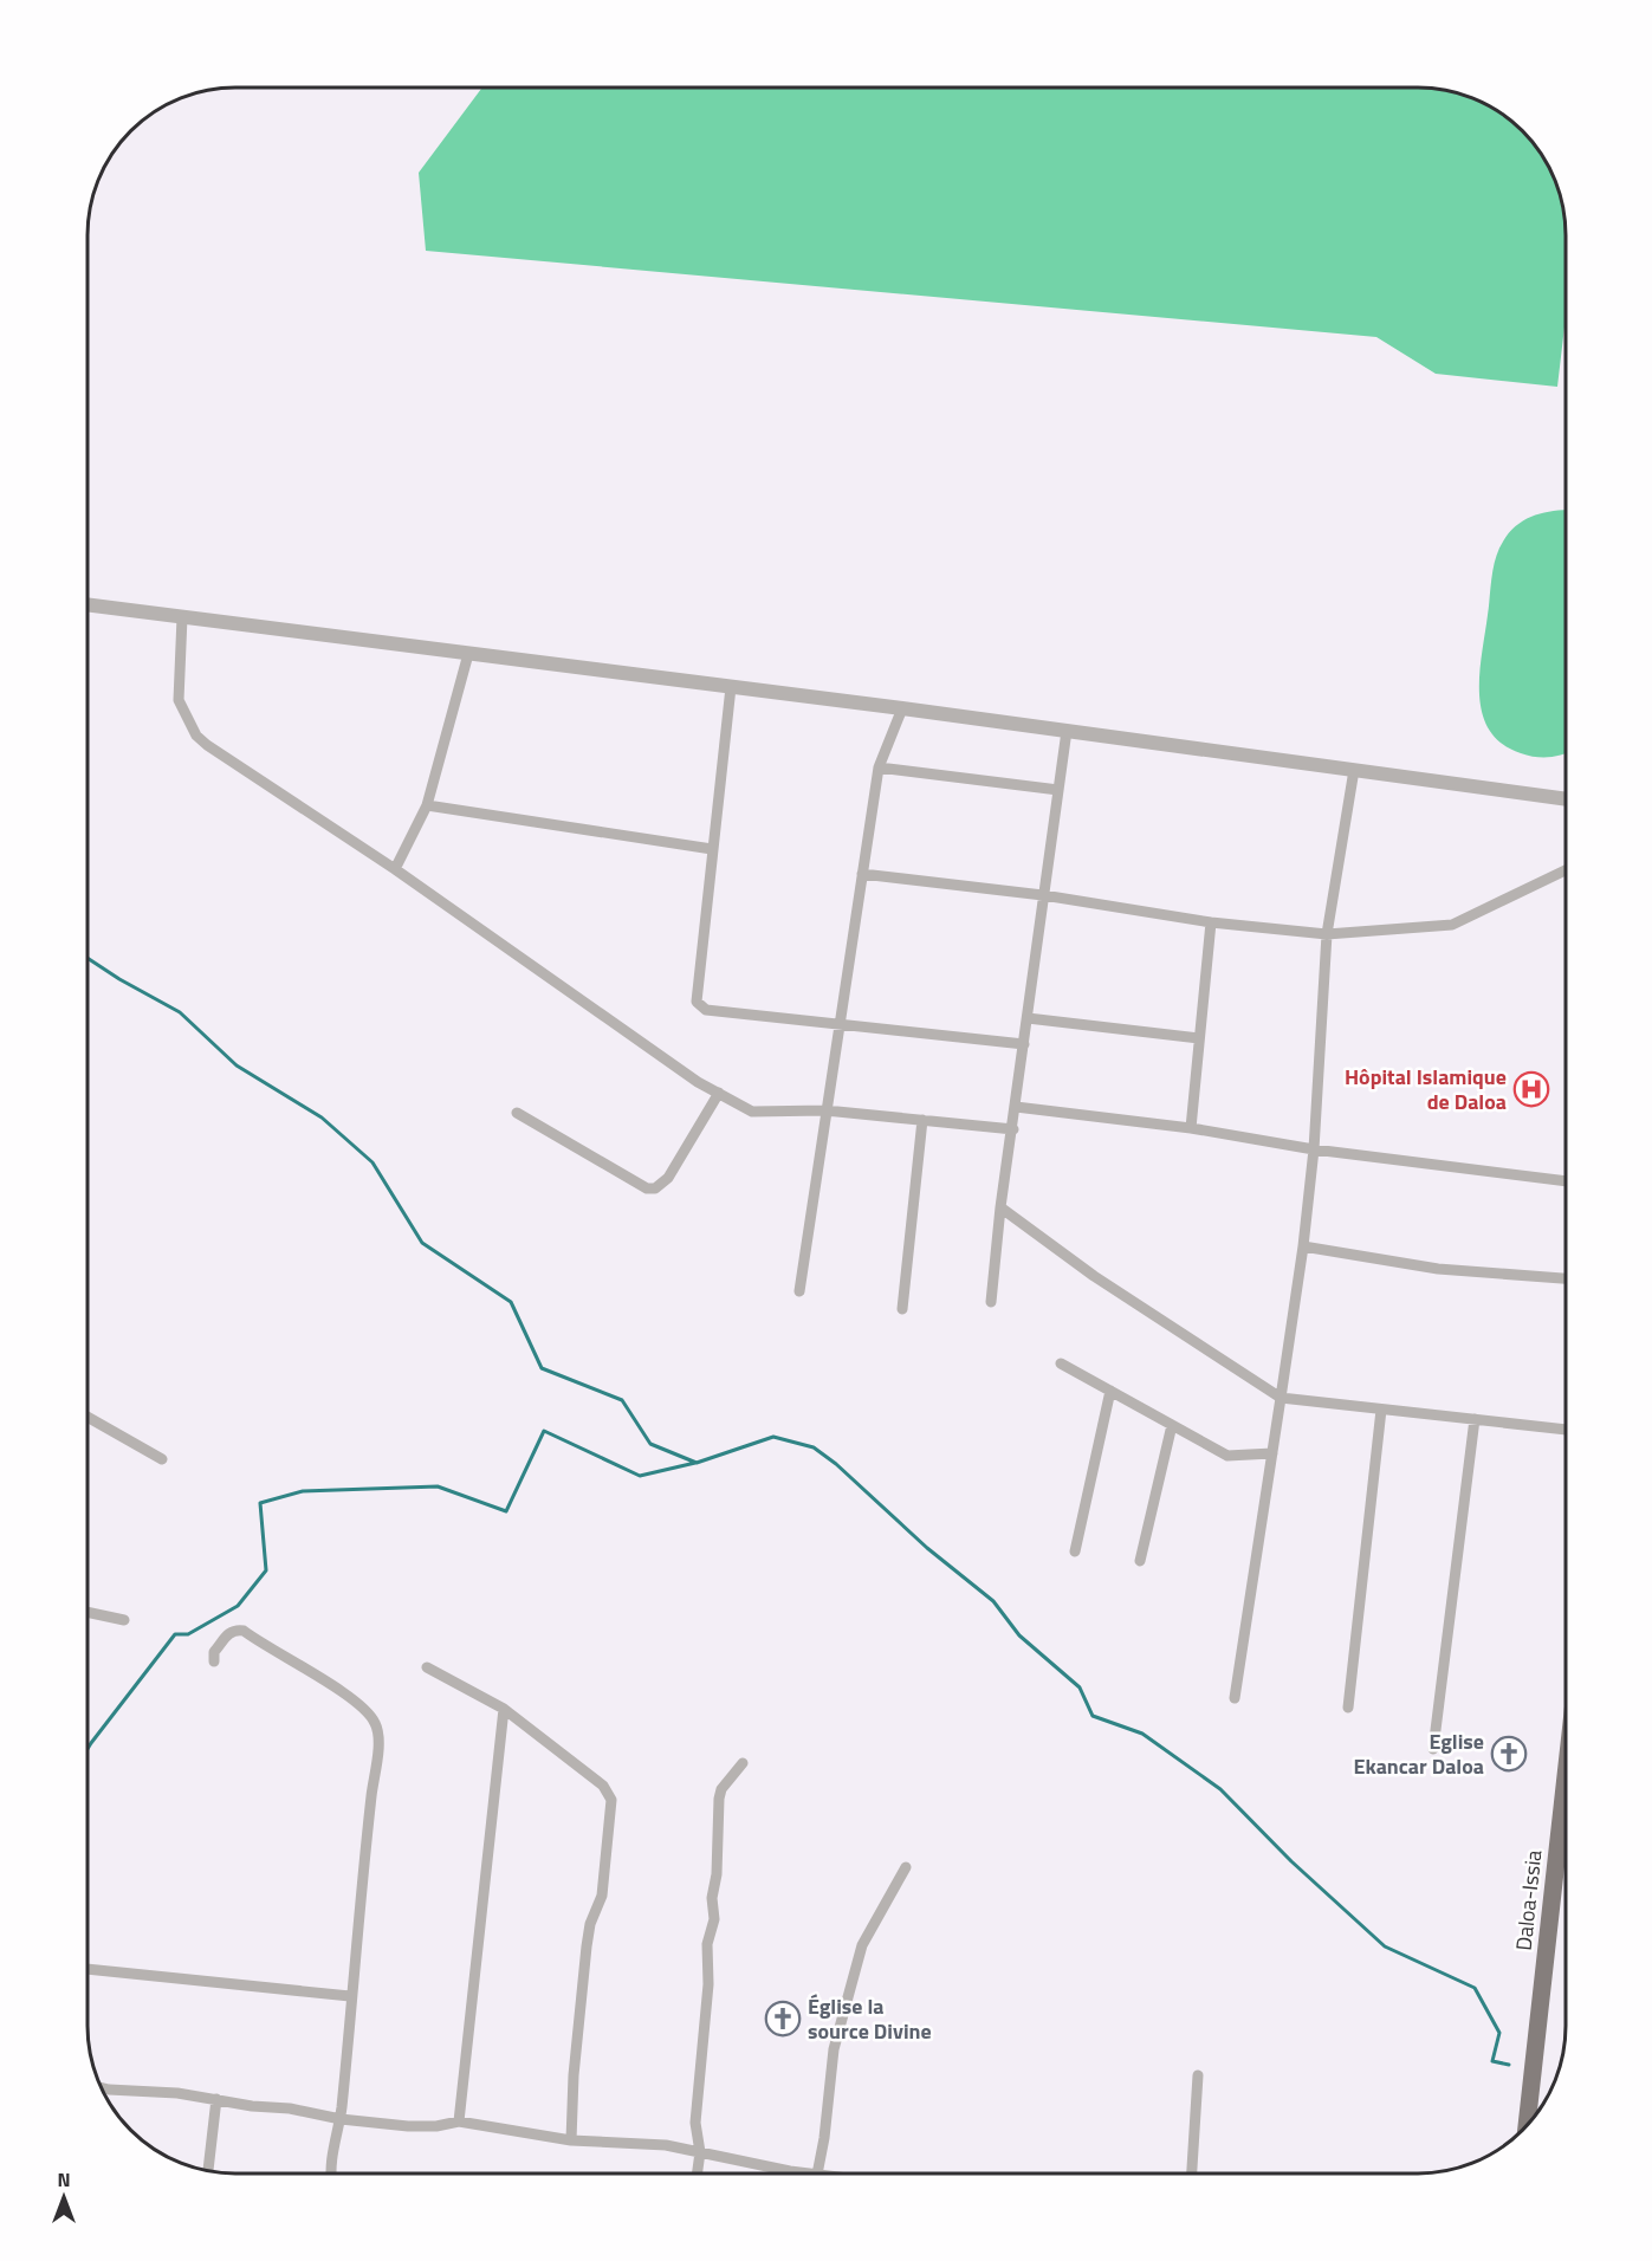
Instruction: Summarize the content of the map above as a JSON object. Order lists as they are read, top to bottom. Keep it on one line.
{"streets":{"main road":["Daloa-Issia"]},"places":{"hospital":["Hôpital Islamique de Daloa"],"church":["Eglise Ekancar Daloa","Église la source Divine"]},"north":"top"}
